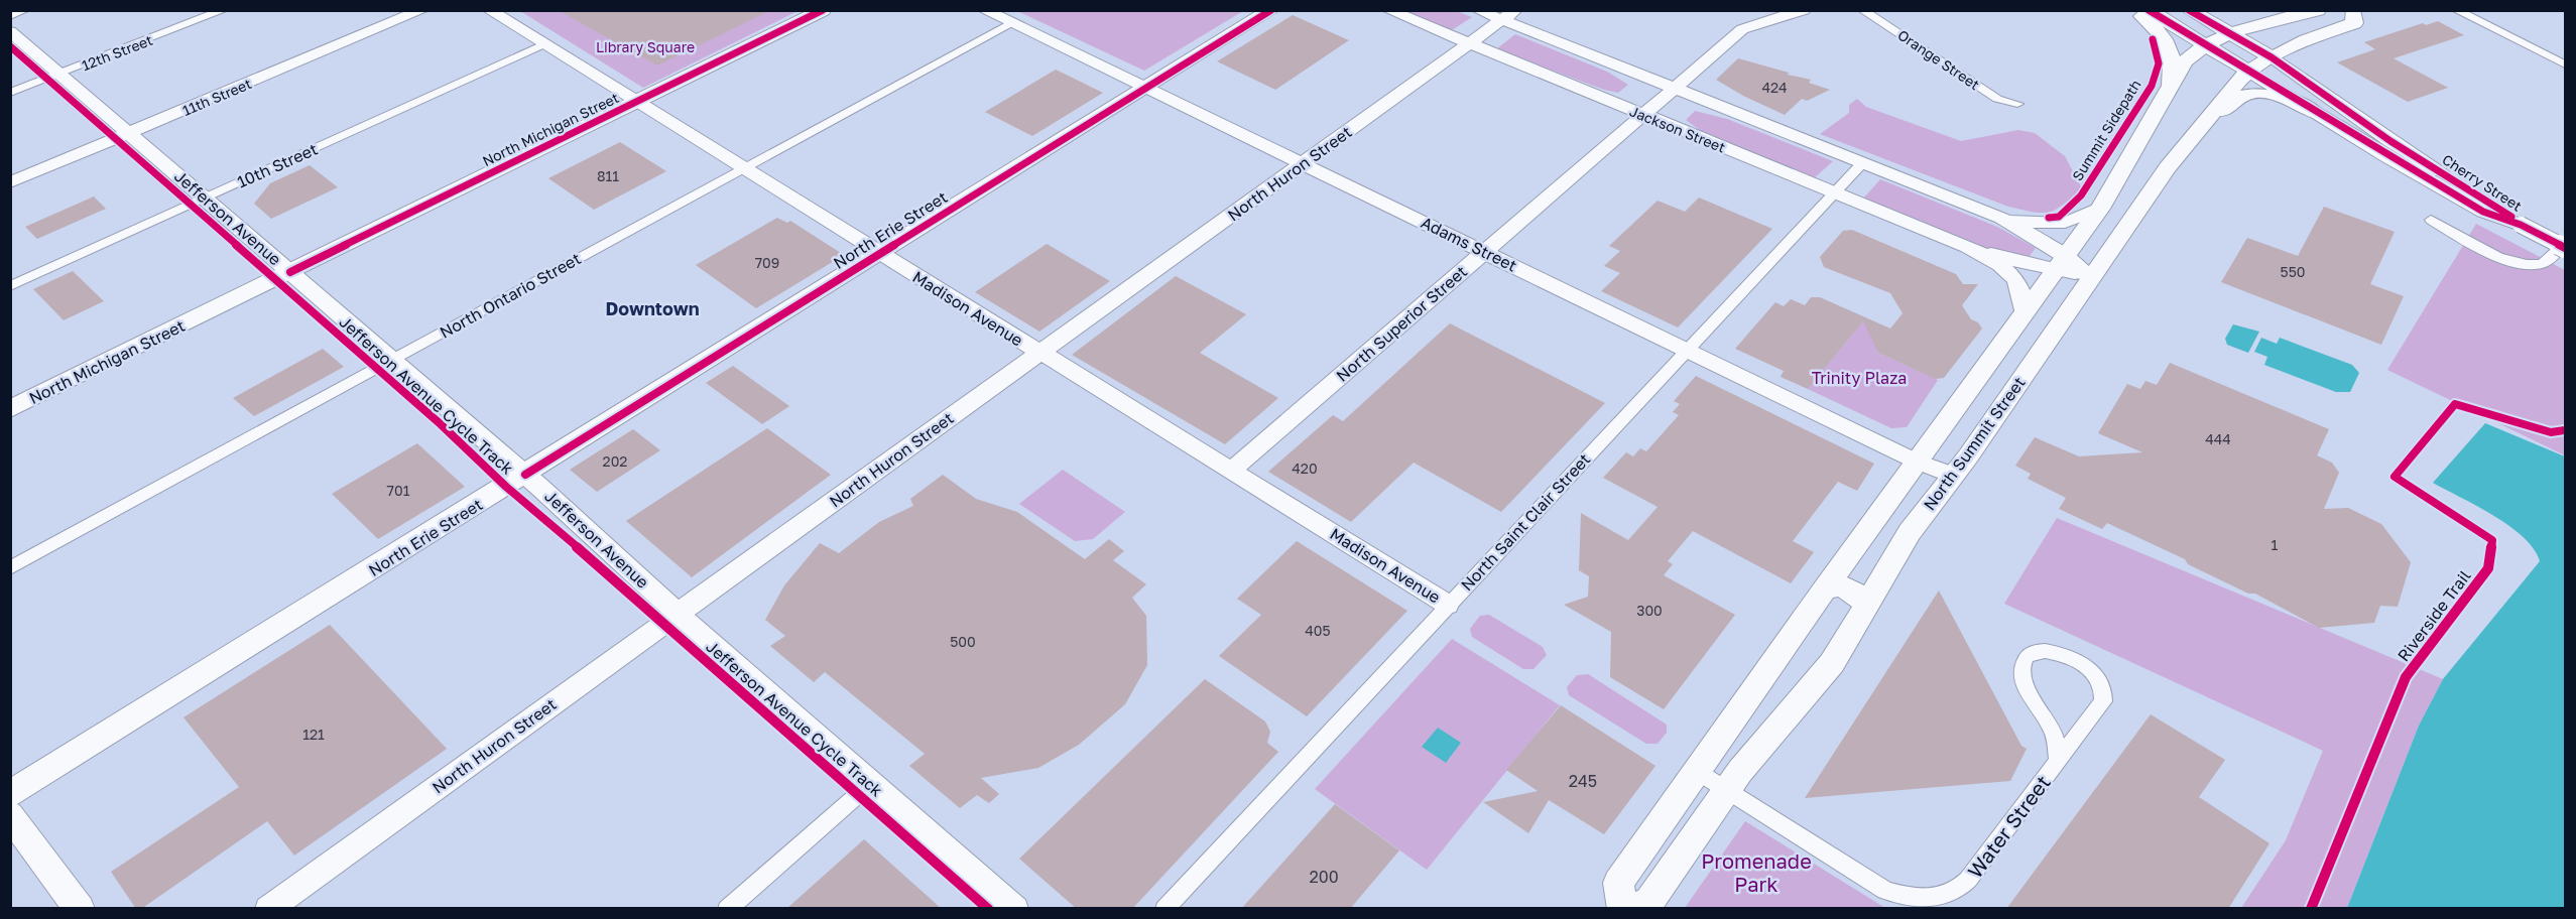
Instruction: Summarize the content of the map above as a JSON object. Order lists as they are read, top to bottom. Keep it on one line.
{"streets":{"main road":["North Michigan Street","Cherry Street","North Erie Street","North Summit Street"],"street":["12th Street","Orange Street","11th Street","Jackson Street","10th Street","North Huron Street","Jefferson Avenue","Adams Street","North Ontario Street","Madison Avenue","North Superior Street","North Saint Clair Street","Water Street"],"cycle path":["Summit Sidepath","Jefferson Avenue Cycle Track","Riverside Trail"]},"crossings":[["12th Street","Jefferson Avenue"],["11th Street","Jefferson Avenue"],["North Michigan Street","Jefferson Avenue"],["North Michigan Street","Madison Avenue"],["Jackson Street","North Huron Street"],["Jackson Street","North Superior Street"],["Jackson Street","North Summit Street"],["Jackson Street","North Saint Clair Street"],["10th Street","Jefferson Avenue"],["10th Street","Madison Avenue"],["North Huron Street","Jefferson Avenue"],["North Huron Street","Adams Street"],["North Huron Street","Madison Avenue"],["Cherry Street","North Summit Street"],["Jefferson Avenue","North Erie Street"],["Jefferson Avenue","North Ontario Street"],["North Erie Street","Adams Street"],["North Erie Street","Madison Avenue"],["Adams Street","North Ontario Street"],["Adams Street","North Superior Street"],["Adams Street","North Summit Street"],["Adams Street","North Saint Clair Street"],["North Ontario Street","Madison Avenue"],["Madison Avenue","North Superior Street"],["Madison Avenue","North Saint Clair Street"],["North Summit Street","Water Street"]],"districts":["Downtown"],"parks":["Library Square","Trinity Plaza","Promenade Park"],"house_numbers":["424","811","709","550","444","202","420","701","1","300","405","500","121","245","200"]}
